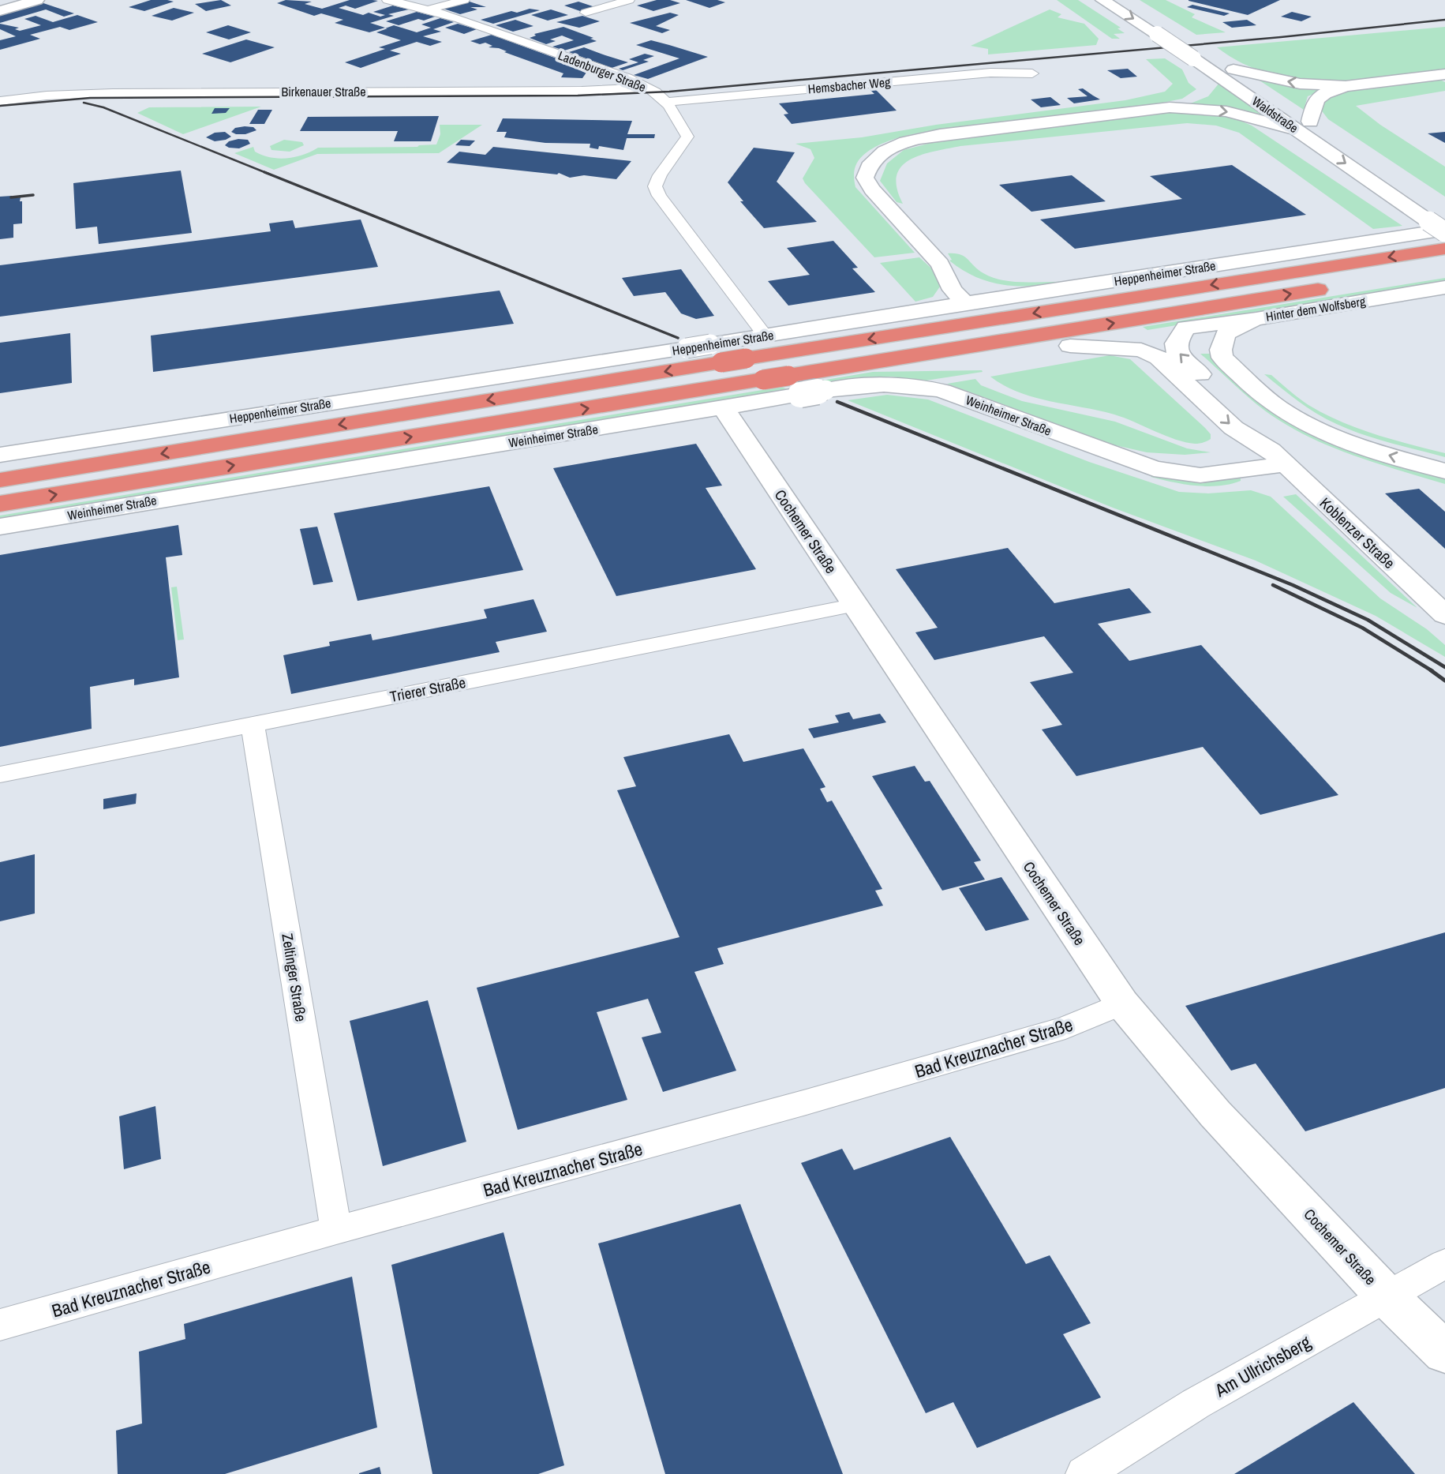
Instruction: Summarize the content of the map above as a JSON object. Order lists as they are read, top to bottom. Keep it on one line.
{"streets":{"main road":["Waldstraße","Heppenheimer Straße","Hinter dem Wolfsberg","Weinheimer Straße","Cochemer Straße","Koblenzer Straße"],"street":["Ladenburger Straße","Hemsbacher Weg","Birkenauer Straße","Trierer Straße","Zeltinger Straße","Bad Kreuznacher Straße","Am Ullrichsberg"]},"crossings":[["Ladenburger Straße","Hemsbacher Weg"],["Ladenburger Straße","Birkenauer Straße"],["Ladenburger Straße","Heppenheimer Straße"],["Waldstraße","Heppenheimer Straße"],["Hinter dem Wolfsberg","Koblenzer Straße"],["Weinheimer Straße","Cochemer Straße"],["Weinheimer Straße","Koblenzer Straße"],["Cochemer Straße","Trierer Straße"],["Cochemer Straße","Bad Kreuznacher Straße"],["Cochemer Straße","Am Ullrichsberg"],["Trierer Straße","Zeltinger Straße"],["Zeltinger Straße","Bad Kreuznacher Straße"]]}
